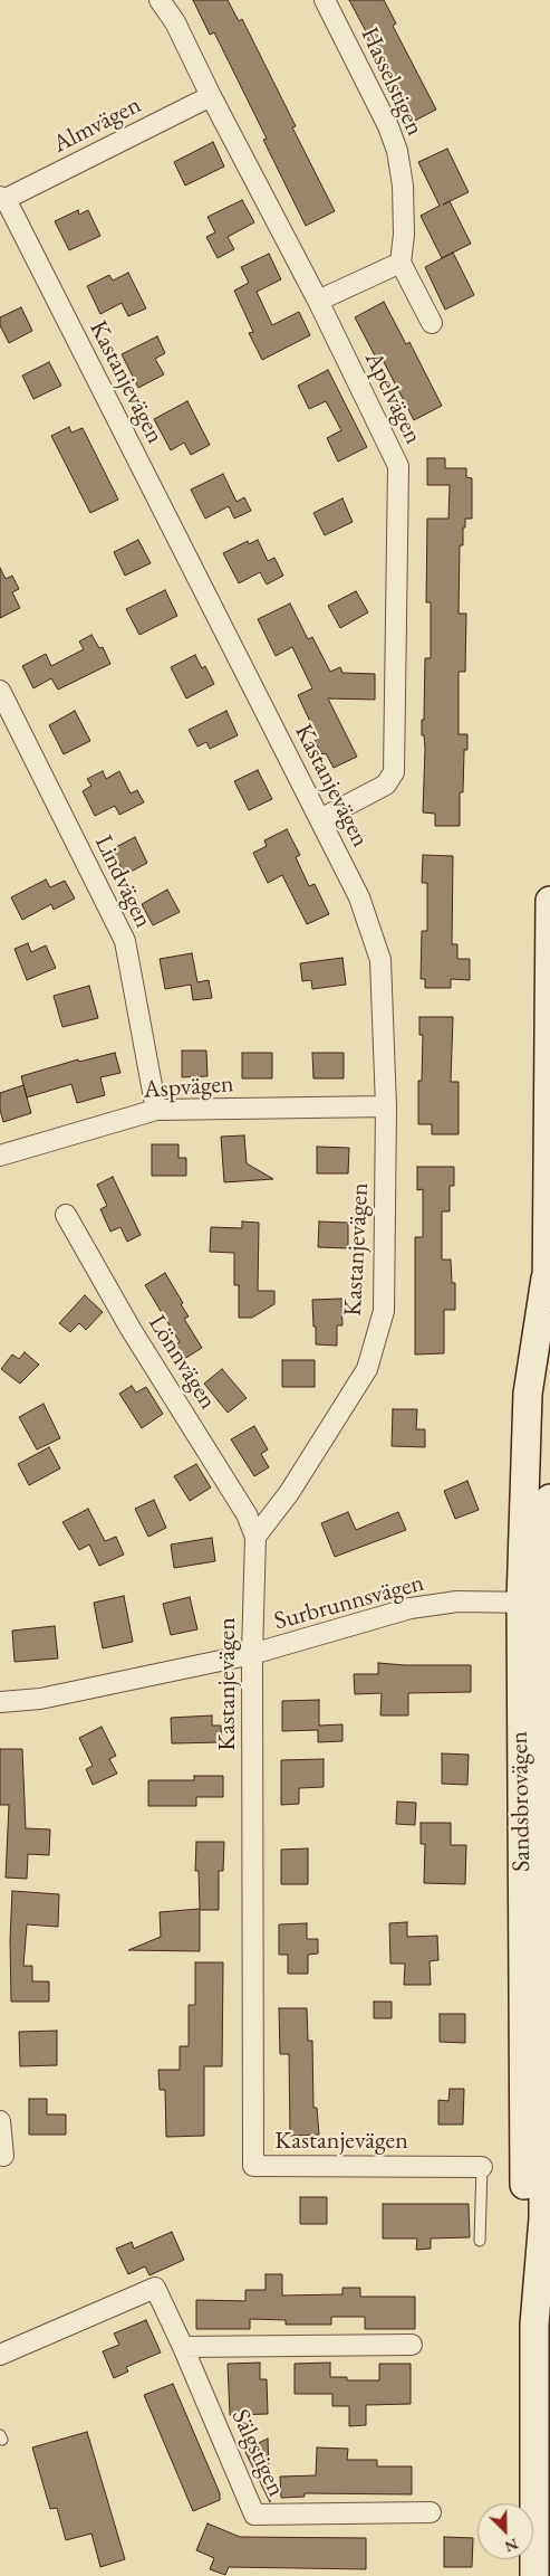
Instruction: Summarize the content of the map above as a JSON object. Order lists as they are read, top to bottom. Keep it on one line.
{"streets":{"main road":["Sandsbrovägen"],"street":["Hasselstigen","Almvägen","Kastanjevägen","Apelvägen","Lindvägen","Aspvägen","Lönnvägen","Surbrunnsvägen","Sälgstigen"]},"crossings":[["Almvägen","Kastanjevägen"],["Almvägen","Apelvägen"],["Kastanjevägen","Apelvägen"],["Kastanjevägen","Aspvägen"],["Kastanjevägen","Lönnvägen"],["Kastanjevägen","Surbrunnsvägen"],["Lindvägen","Aspvägen"],["Surbrunnsvägen","Sandsbrovägen"]],"north":"bottom right"}
